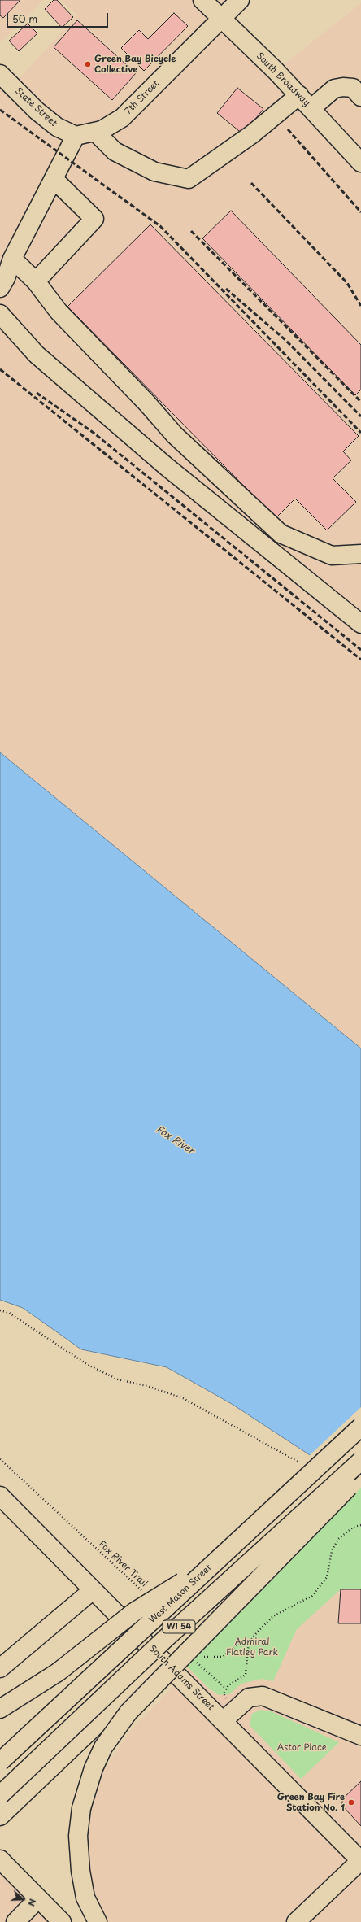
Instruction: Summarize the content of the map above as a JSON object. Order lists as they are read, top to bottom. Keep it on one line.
{"streets":{"main road":["South Broadway","7th Street","State Street","West Mason Street","WI 54","South Adams Street"],"path":["Fox River Trail"]},"crossings":[["South Broadway","7th Street"],["7th Street","State Street"]],"water":["Fox River"],"parks":["Admiral Flatley Park","Astor Place"],"places":["Green Bay Bicycle Collective","Green Bay Fire Station No. 1"],"scale_bar":"50 m","north":"right"}
